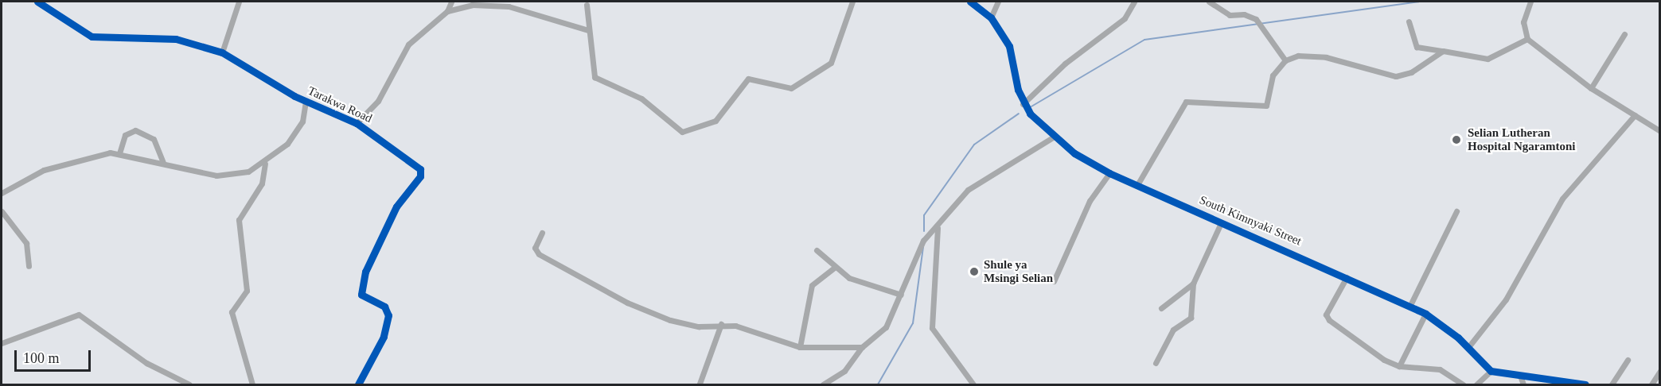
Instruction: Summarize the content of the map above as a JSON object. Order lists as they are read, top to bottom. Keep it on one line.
{"streets":{"street":["Tarakwa Road","South Kimnyaki Street"]},"places":["Selian Lutheran Hospital Ngaramtoni","Shule ya Msingi Selian"],"scale_bar":"100 m"}
